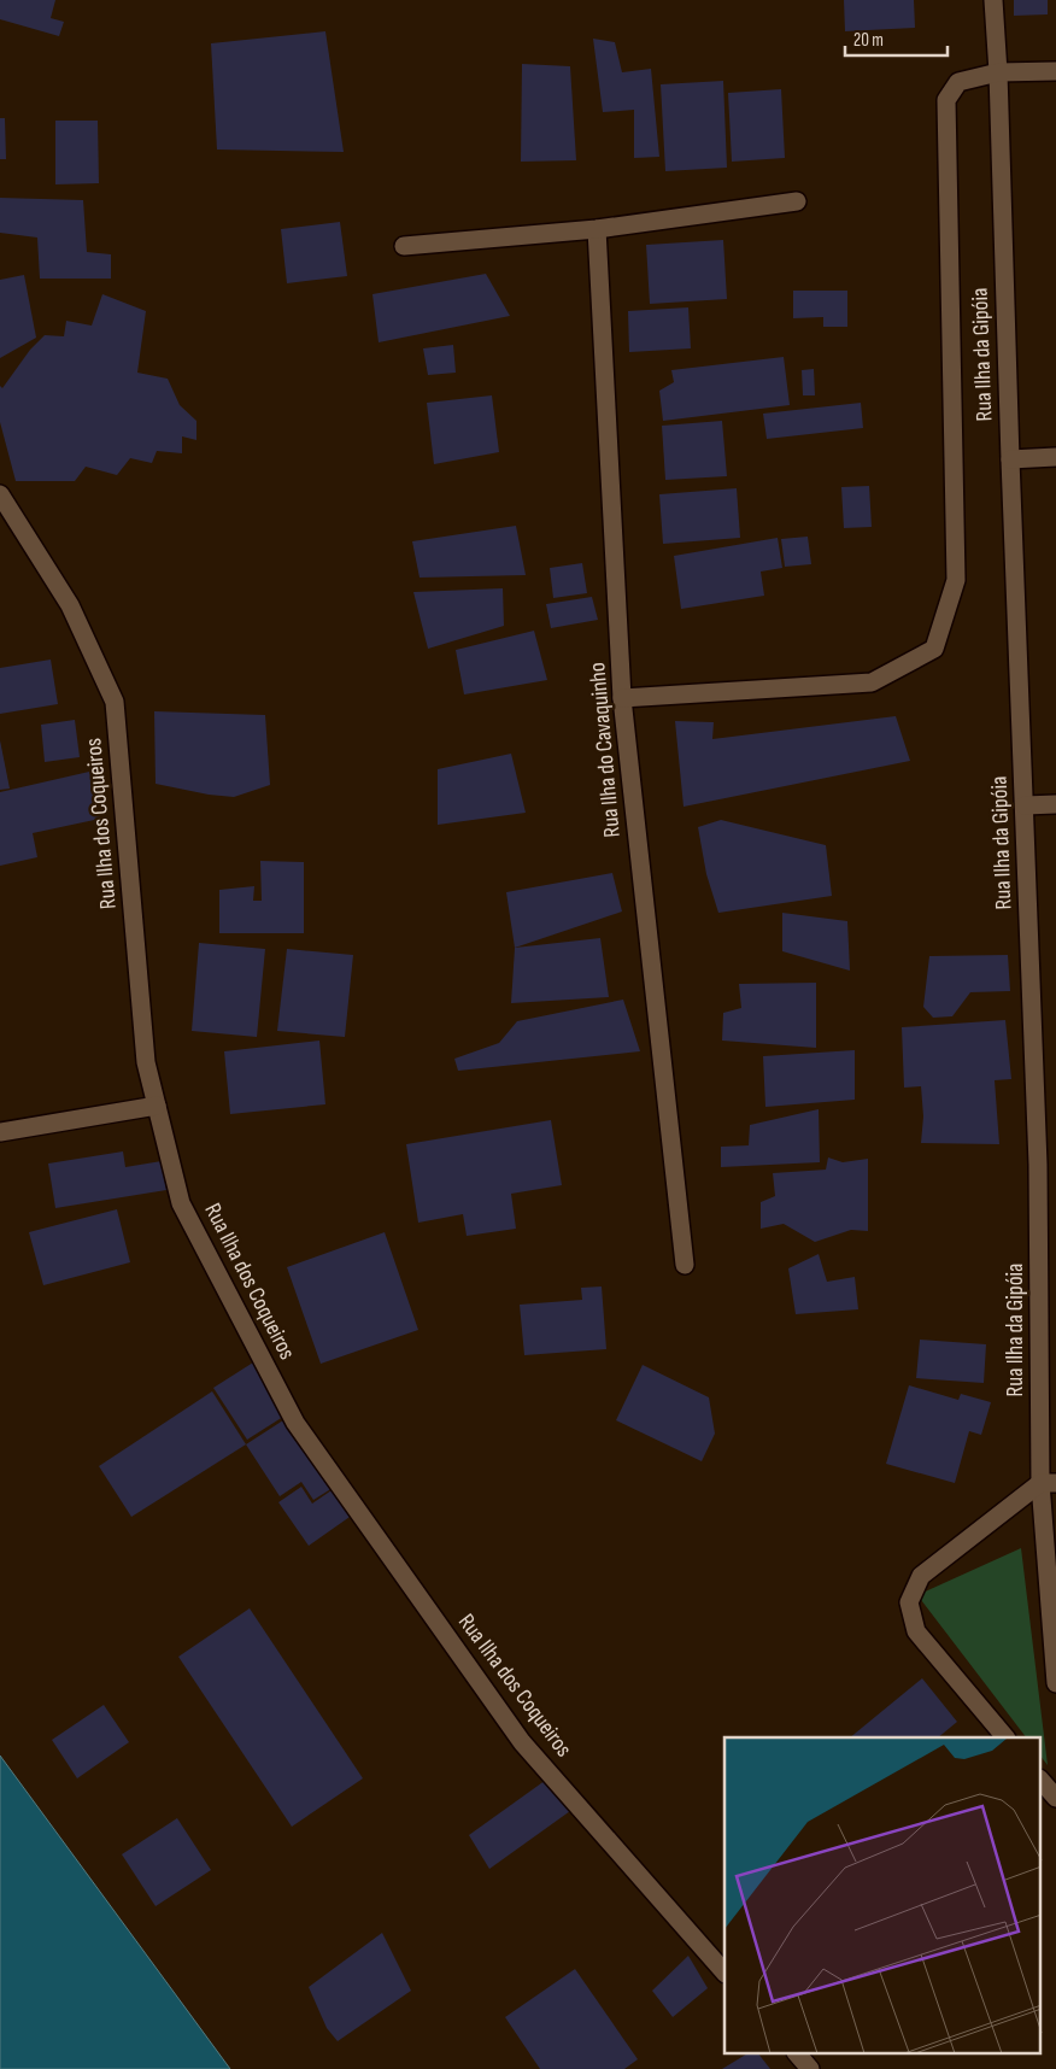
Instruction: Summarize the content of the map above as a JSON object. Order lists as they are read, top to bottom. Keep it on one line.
{"streets":{"street":["Rua Ilha da Gipóia","Rua Ilha do Cavaquinho","Rua Ilha dos Coqueiros"]},"scale_bar":"20 m"}
